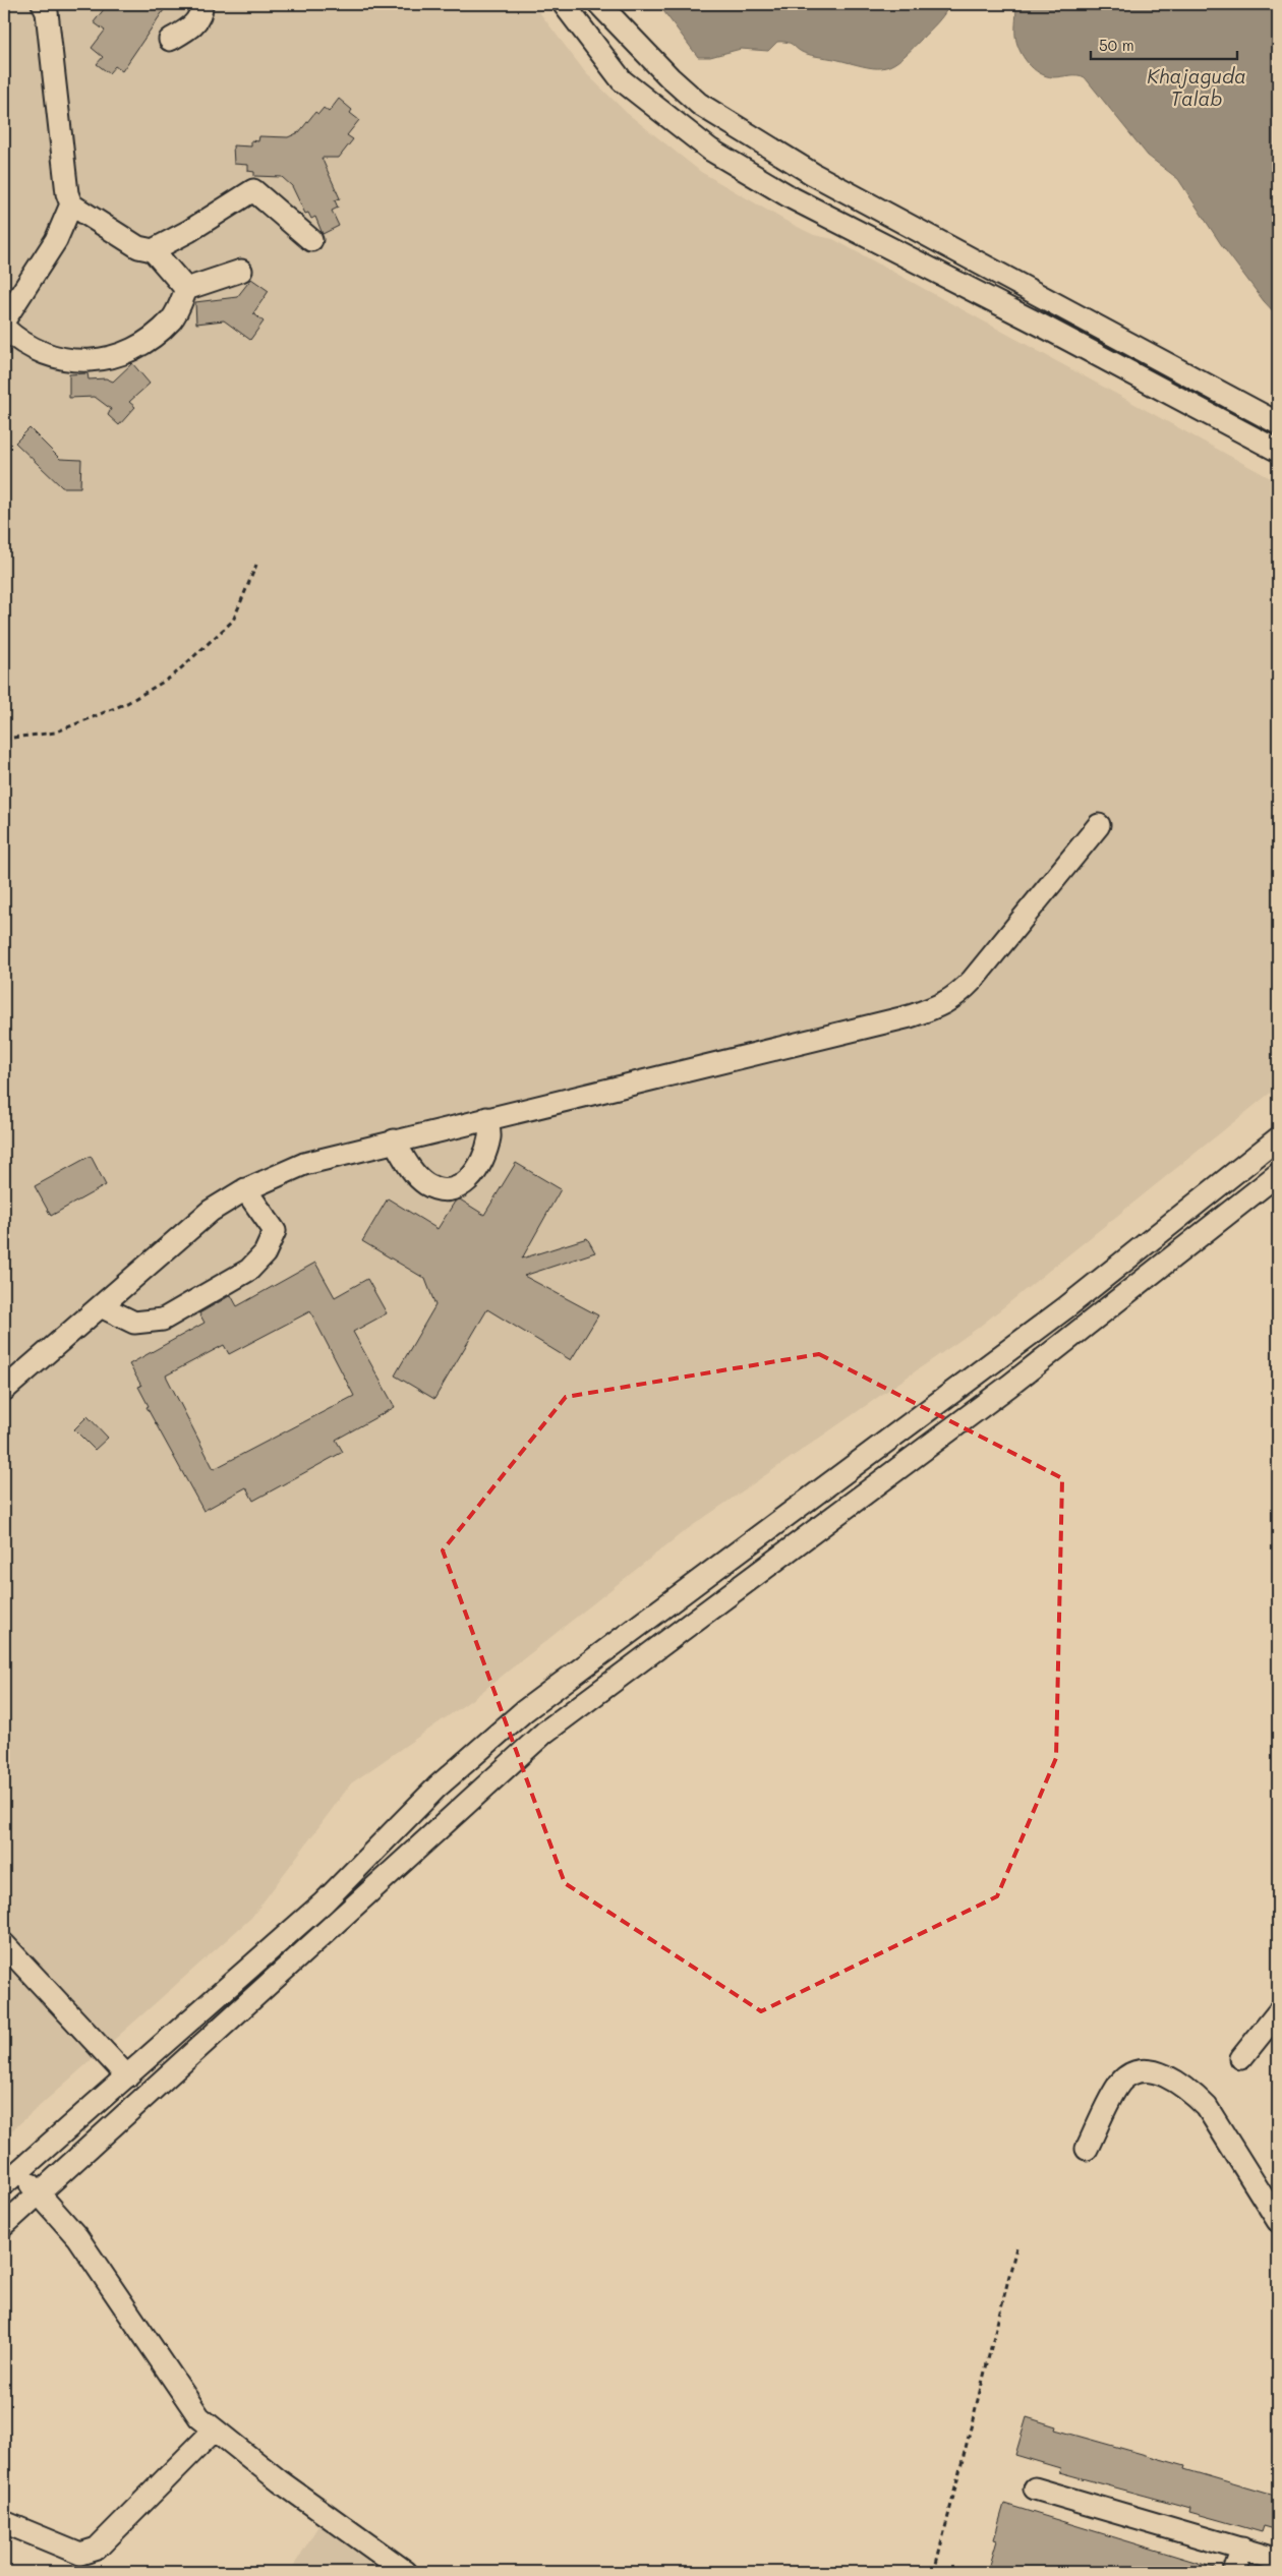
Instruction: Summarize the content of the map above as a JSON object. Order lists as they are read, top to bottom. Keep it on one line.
{"water":["Khajaguda Talab"],"scale_bar":"50 m"}
